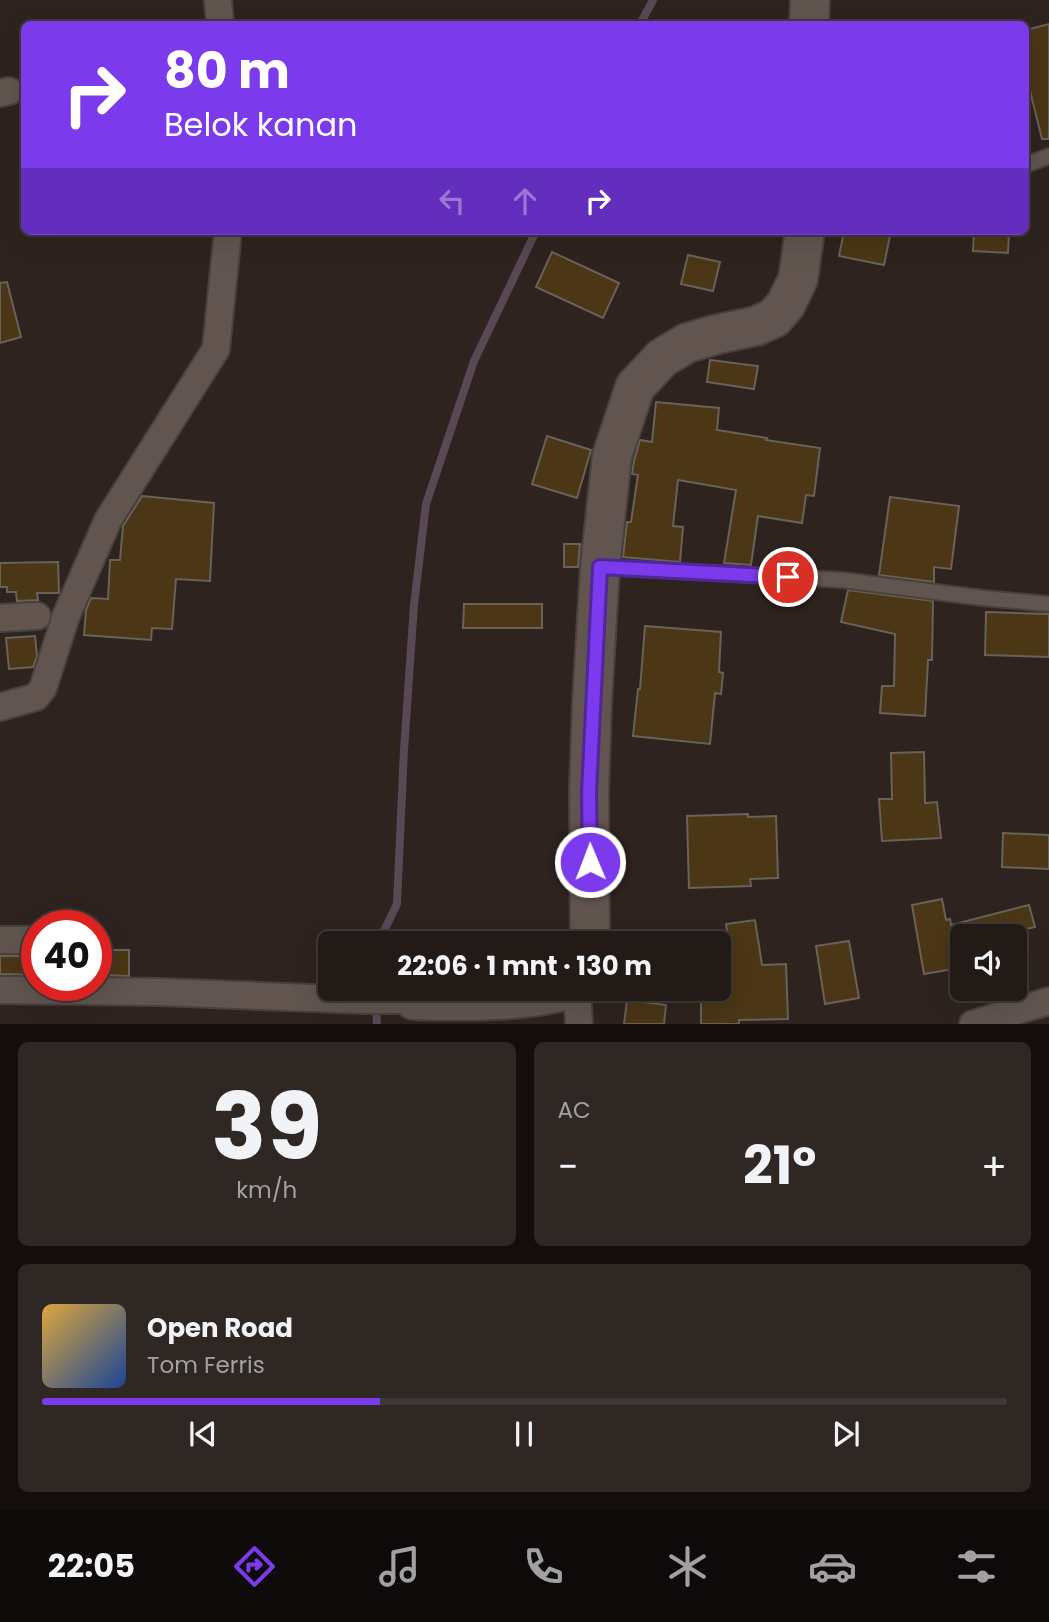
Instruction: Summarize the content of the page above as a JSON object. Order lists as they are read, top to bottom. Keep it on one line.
{"page":{"turn":["80 m","Belok kanan"],"limit":"40","trip":"22:06 · 1 mnt · 130 m","tile":[["39","km/h"],"AC"],"heat":["−","21°","+"],"song":["Open Road","Tom Ferris"],"tabs":"22:05"}}
